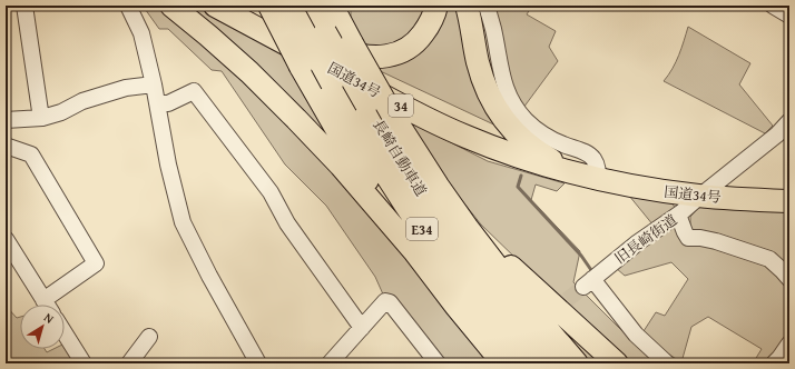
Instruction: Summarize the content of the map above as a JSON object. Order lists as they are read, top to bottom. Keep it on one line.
{"streets":{"highway":["国道34号","34","長崎自動車道","E34"],"street":["旧長崎街道"]},"crossings":[["国道34号","旧長崎街道"]],"north":"top right"}
